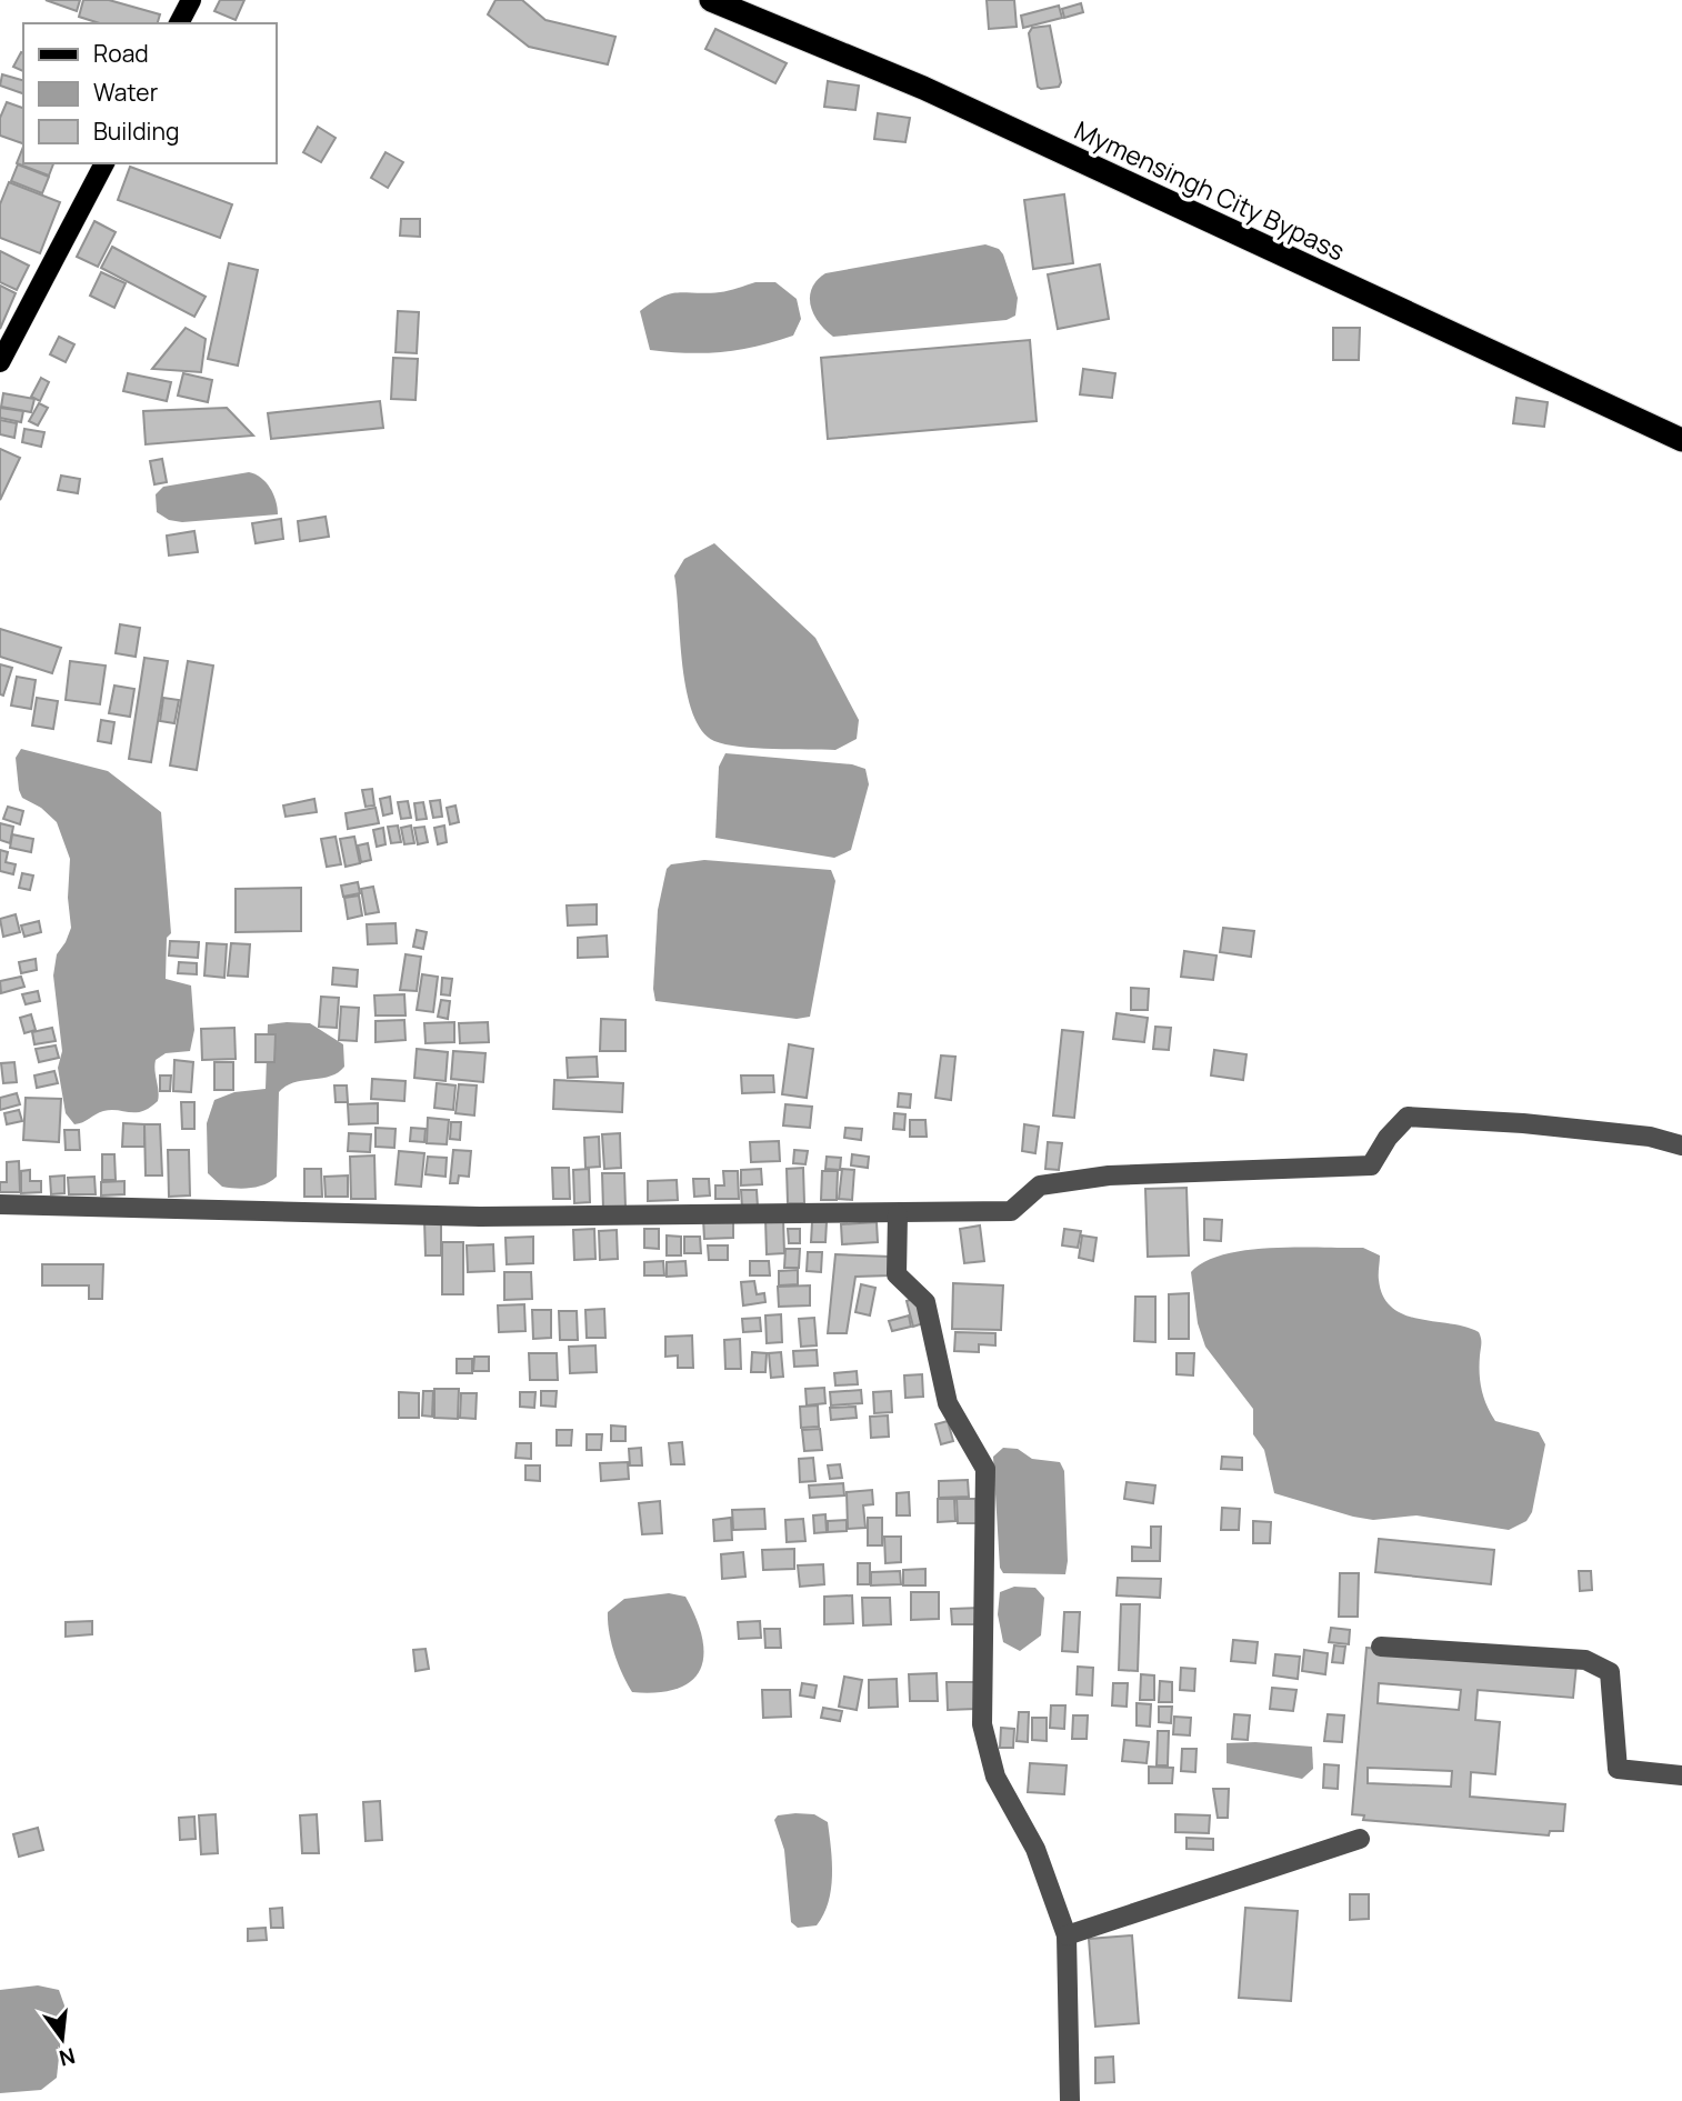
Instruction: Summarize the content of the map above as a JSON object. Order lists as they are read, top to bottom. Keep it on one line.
{"streets":{"highway":["Mymensingh City Bypass"]},"legend":["Road","Water","Building"],"north":"bottom"}
